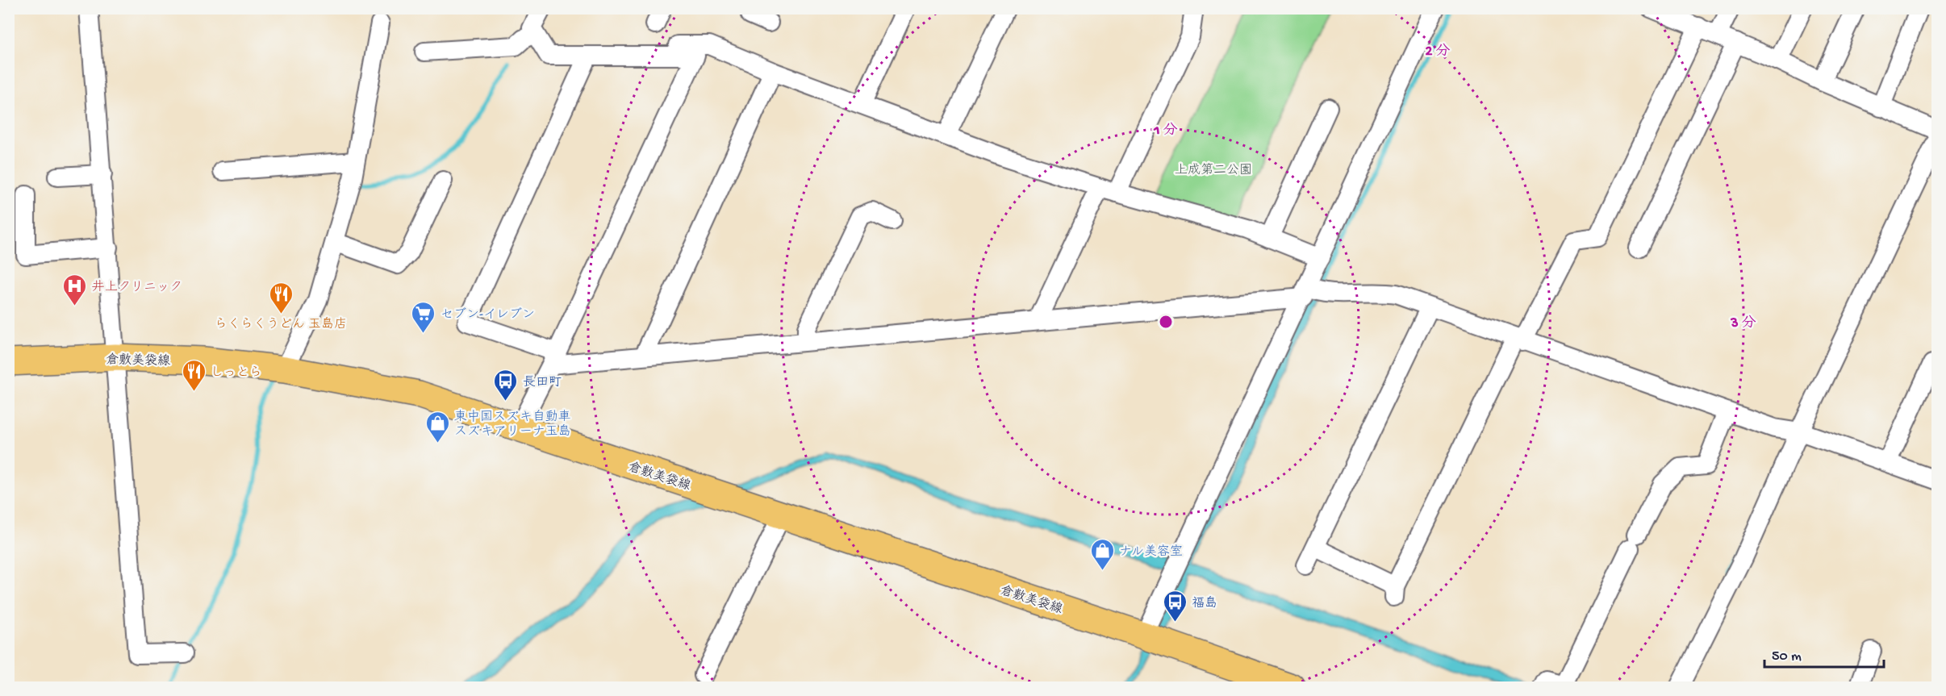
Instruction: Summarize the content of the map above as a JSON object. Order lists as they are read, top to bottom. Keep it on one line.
{"streets":{"main road":["倉敷美袋線"]},"parks":["上成第二公園"],"places":{"hospital":["井上クリニック"],"restaurant":["らくらくうどん 玉島店","しっとら"],"supermarket":["セブン-イレブン"],"bus stop":["長田町","福島"],"shop":["東中国スズキ自動車 スズキアリーナ玉島","ナル美容室"]},"scale_bar":"50 m","rings":["2 分","1 分","3 分"]}
